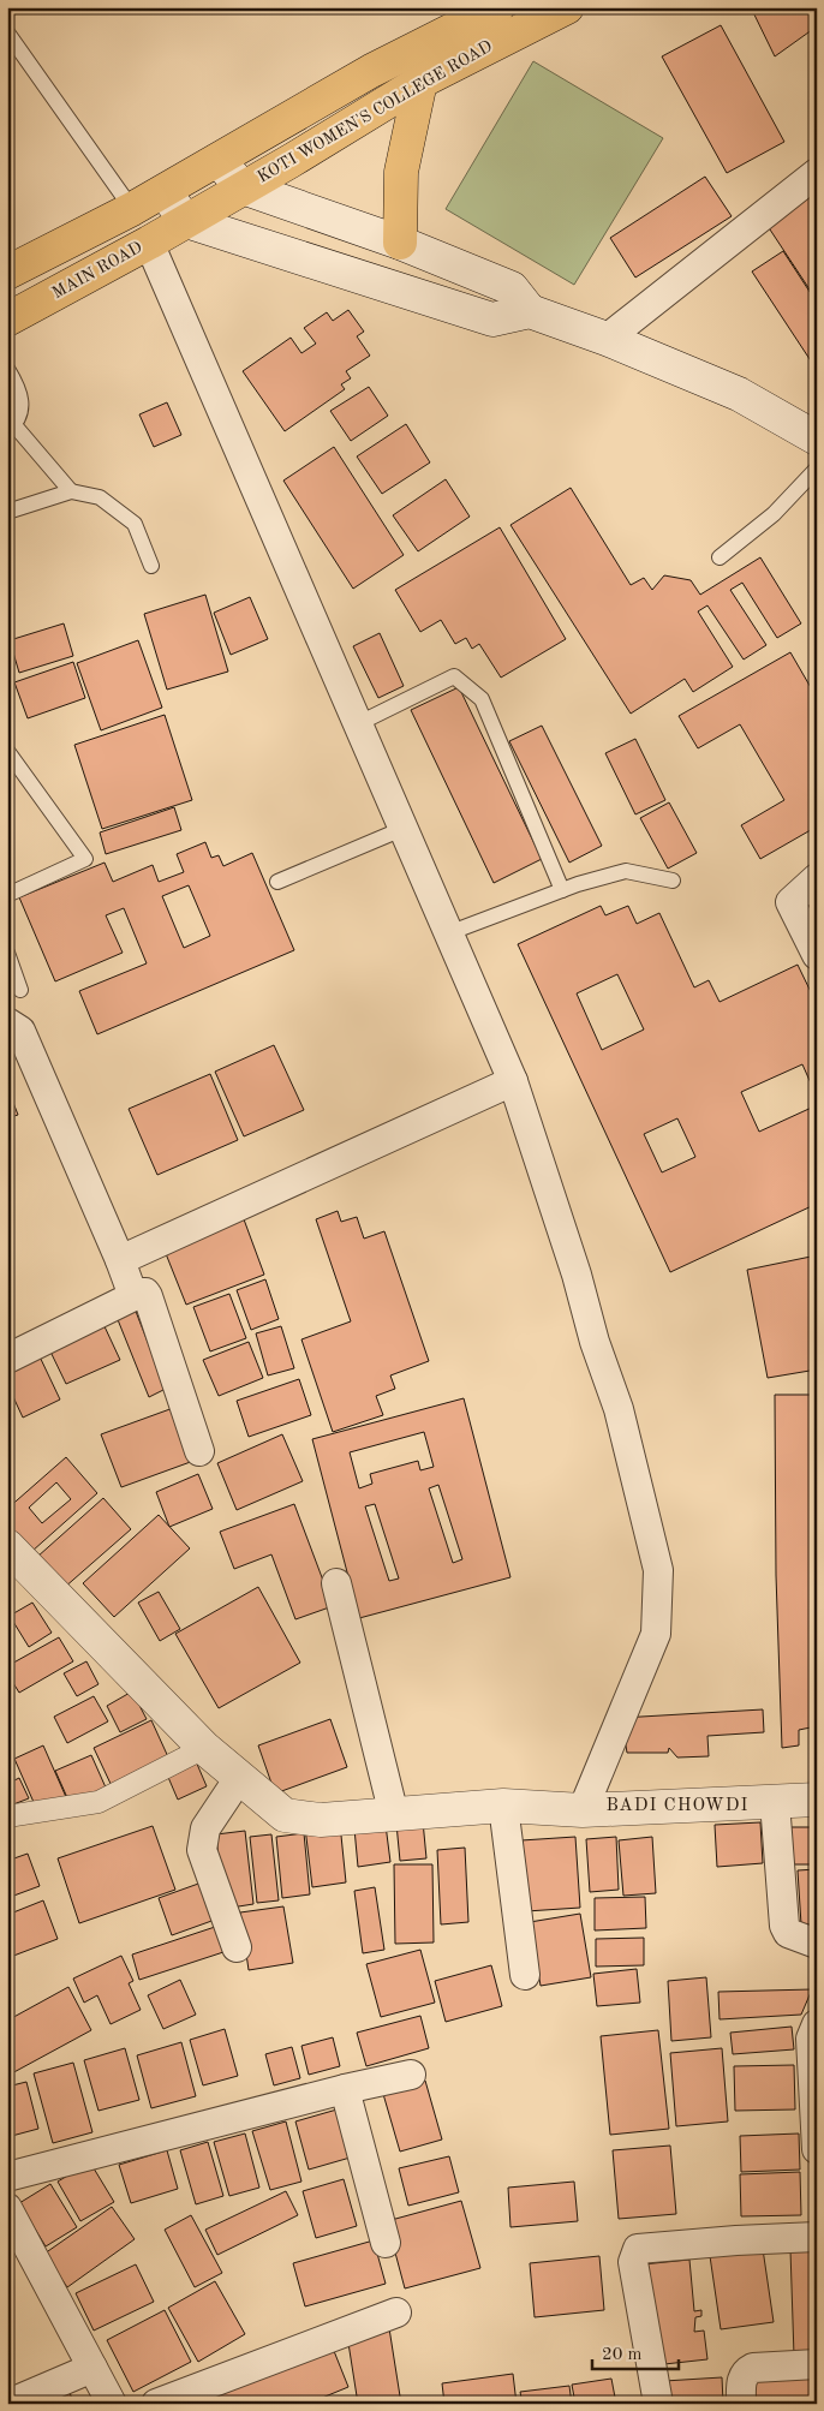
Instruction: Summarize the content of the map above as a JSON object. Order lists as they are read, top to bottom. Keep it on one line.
{"streets":{"main road":["KOTI WOMEN'S COLLEGE ROAD","MAIN ROAD"]},"crossings":[["KOTI WOMEN'S COLLEGE ROAD","MAIN ROAD"]],"districts":["BADI CHOWDI"],"scale_bar":"20 m"}
